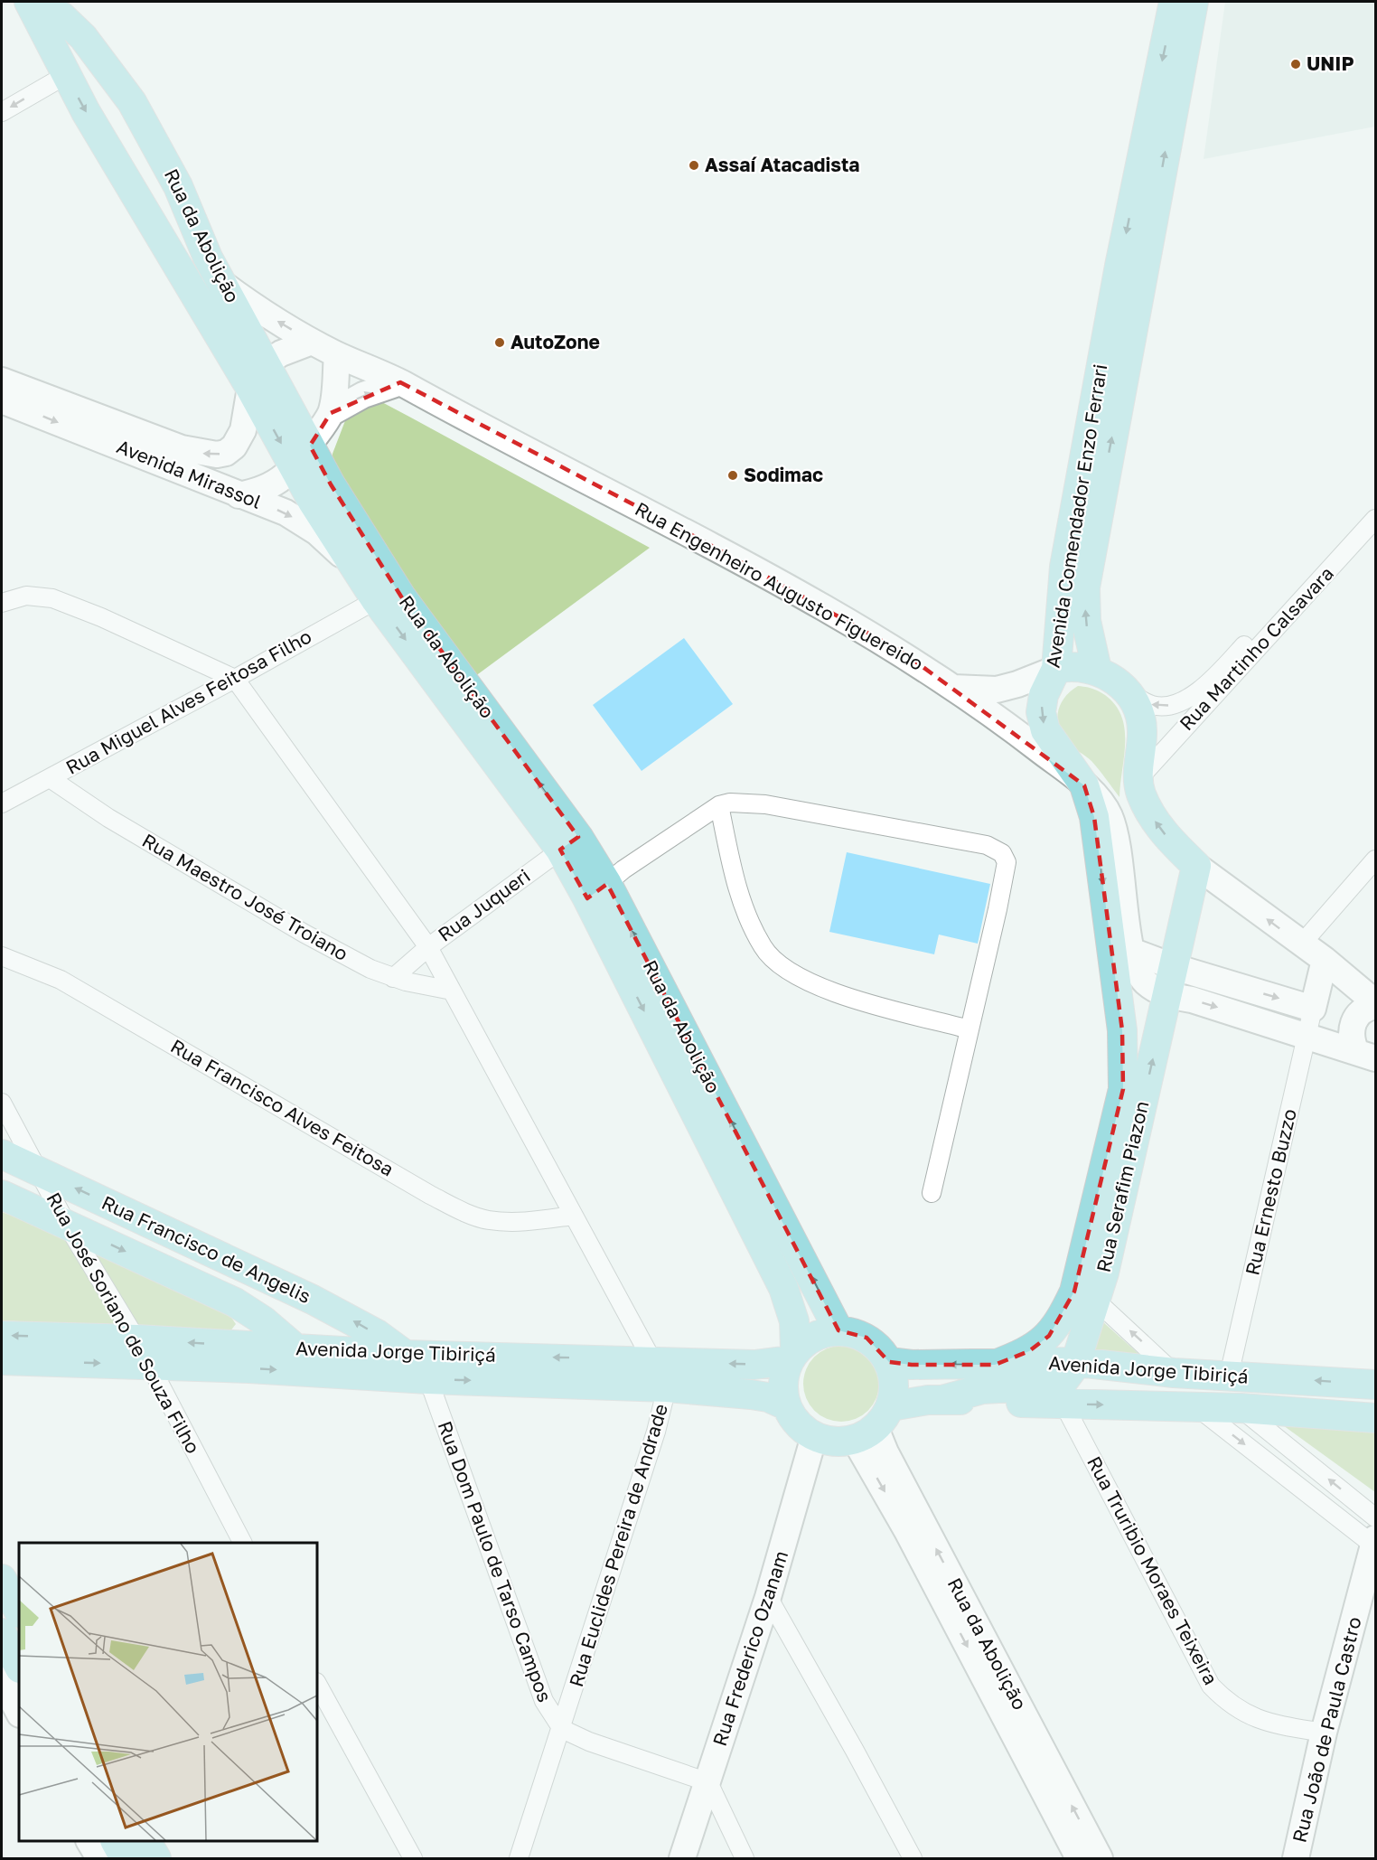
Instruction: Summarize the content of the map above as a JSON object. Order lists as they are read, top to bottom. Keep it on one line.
{"streets":{"main road":["Rua da Abolição","Avenida Mirassol","Avenida Comendador Enzo Ferrari","Rua Engenheiro Augusto Figuereido","Rua Serafim Piazon","Rua Francisco de Angelis","Avenida Jorge Tibiriçá","Rua Frederico Ozanam","Rua João de Paula Castro"],"street":["Rua Martinho Calsavara","Rua Miguel Alves Feitosa Filho","Rua Maestro José Troiano","Rua Juqueri","Rua Francisco Alves Feitosa","Rua Ernesto Buzzo","Rua José Soriano de Souza Filho","Rua Euclides Pereira de Andrade","Rua Dom Paulo de Tarso Campos","Rua Truribio Moraes Teixeira"]},"crossings":[["Rua da Abolição","Avenida Mirassol"],["Rua da Abolição","Rua Engenheiro Augusto Figuereido"],["Rua da Abolição","Rua Miguel Alves Feitosa Filho"],["Rua da Abolição","Rua Juqueri"],["Rua da Abolição","Avenida Jorge Tibiriçá"],["Rua da Abolição","Rua Frederico Ozanam"],["Avenida Mirassol","Rua Engenheiro Augusto Figuereido"],["Avenida Comendador Enzo Ferrari","Rua Engenheiro Augusto Figuereido"],["Avenida Comendador Enzo Ferrari","Avenida Jorge Tibiriçá"],["Rua Engenheiro Augusto Figuereido","Rua Serafim Piazon"],["Rua Engenheiro Augusto Figuereido","Rua Ernesto Buzzo"],["Rua Miguel Alves Feitosa Filho","Rua Maestro José Troiano"],["Rua Maestro José Troiano","Rua Juqueri"],["Rua Serafim Piazon","Avenida Jorge Tibiriçá"],["Rua Ernesto Buzzo","Avenida Jorge Tibiriçá"],["Rua Francisco de Angelis","Rua José Soriano de Souza Filho"],["Rua Francisco de Angelis","Avenida Jorge Tibiriçá"],["Rua José Soriano de Souza Filho","Avenida Jorge Tibiriçá"],["Avenida Jorge Tibiriçá","Rua Euclides Pereira de Andrade"],["Avenida Jorge Tibiriçá","Rua Dom Paulo de Tarso Campos"],["Avenida Jorge Tibiriçá","Rua Truribio Moraes Teixeira"],["Avenida Jorge Tibiriçá","Rua Frederico Ozanam"],["Rua Euclides Pereira de Andrade","Rua Dom Paulo de Tarso Campos"],["Rua Truribio Moraes Teixeira","Rua João de Paula Castro"]],"one_way":["Rua Serafim Piazon"],"places":["UNIP","Assaí Atacadista","AutoZone","Sodimac"]}
